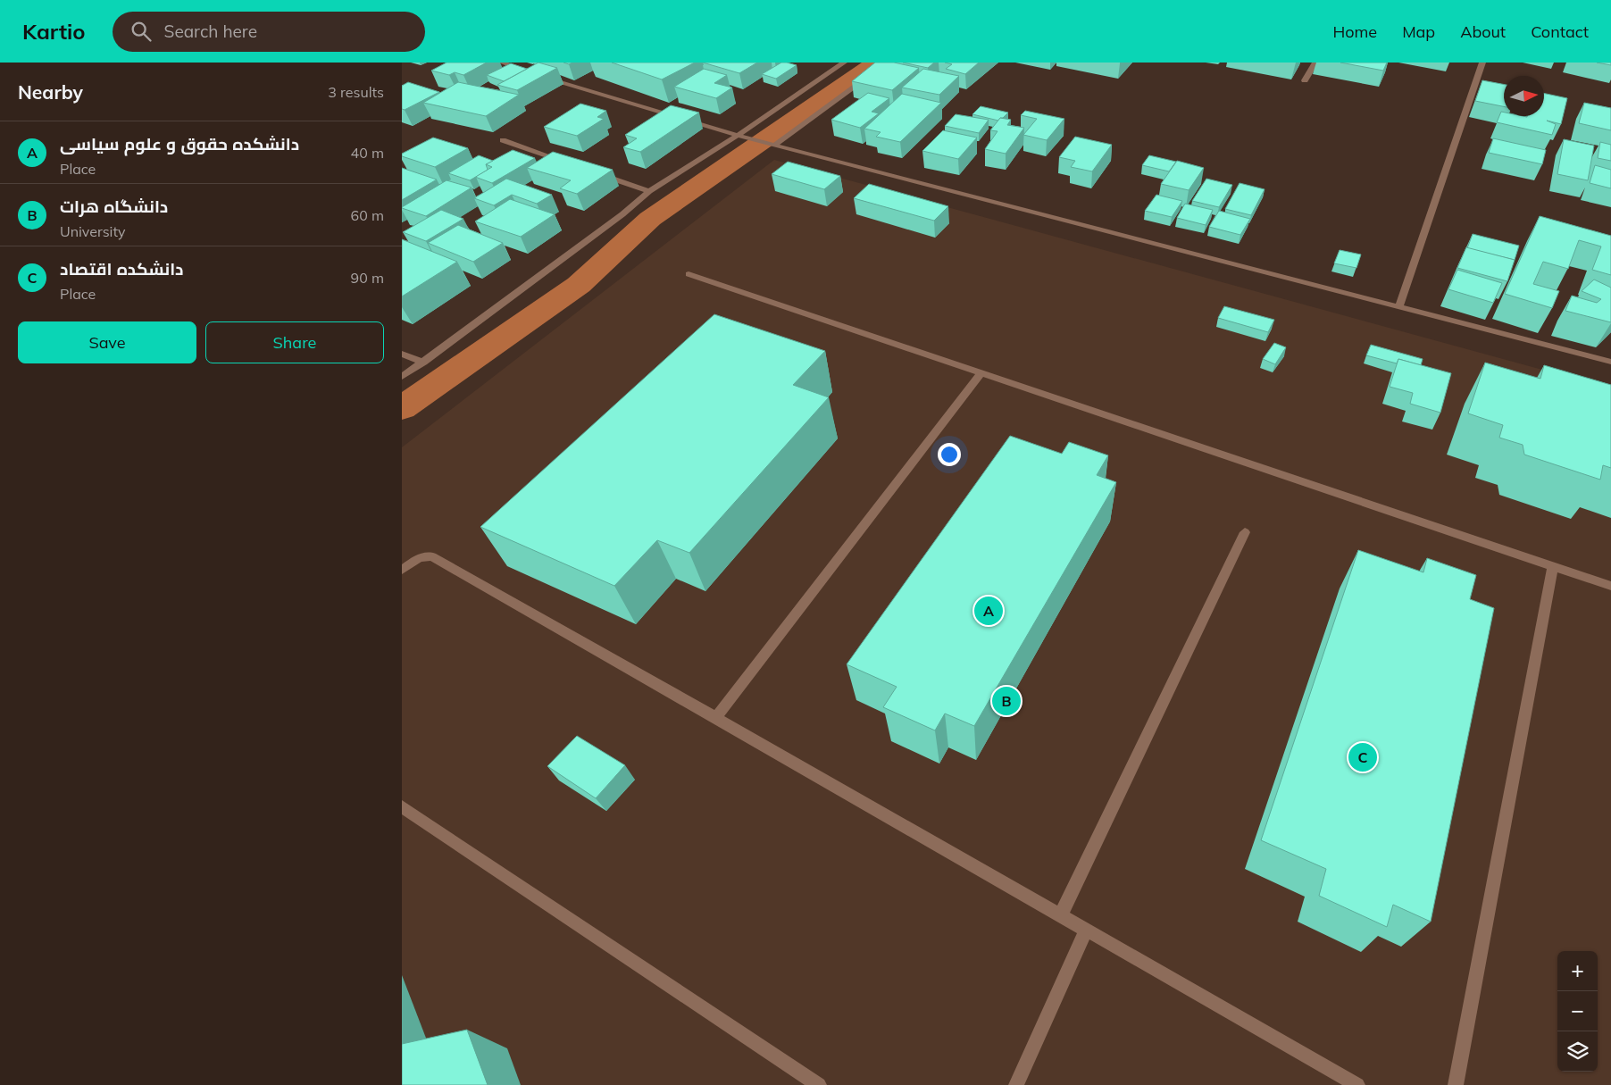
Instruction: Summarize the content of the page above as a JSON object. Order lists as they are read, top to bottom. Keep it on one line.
{"north":"right","page":{"header":"Kartio","search":"Search here","nav":["Home","Map","About","Contact"],"heading":["Nearby","3 results"],"list":[{"mark":"A","name":"دانشکده حقوق و علوم سیاسی","note":"Place","value":"40 m"},{"mark":"B","name":"دانشگاه هرات","note":"University","value":"60 m"},{"mark":"C","name":"دانشکده اقتصاد","note":"Place","value":"90 m"}],"buttons":["Save","Share"],"pins":["A","B","C"],"map_buttons":["+","−"]}}
